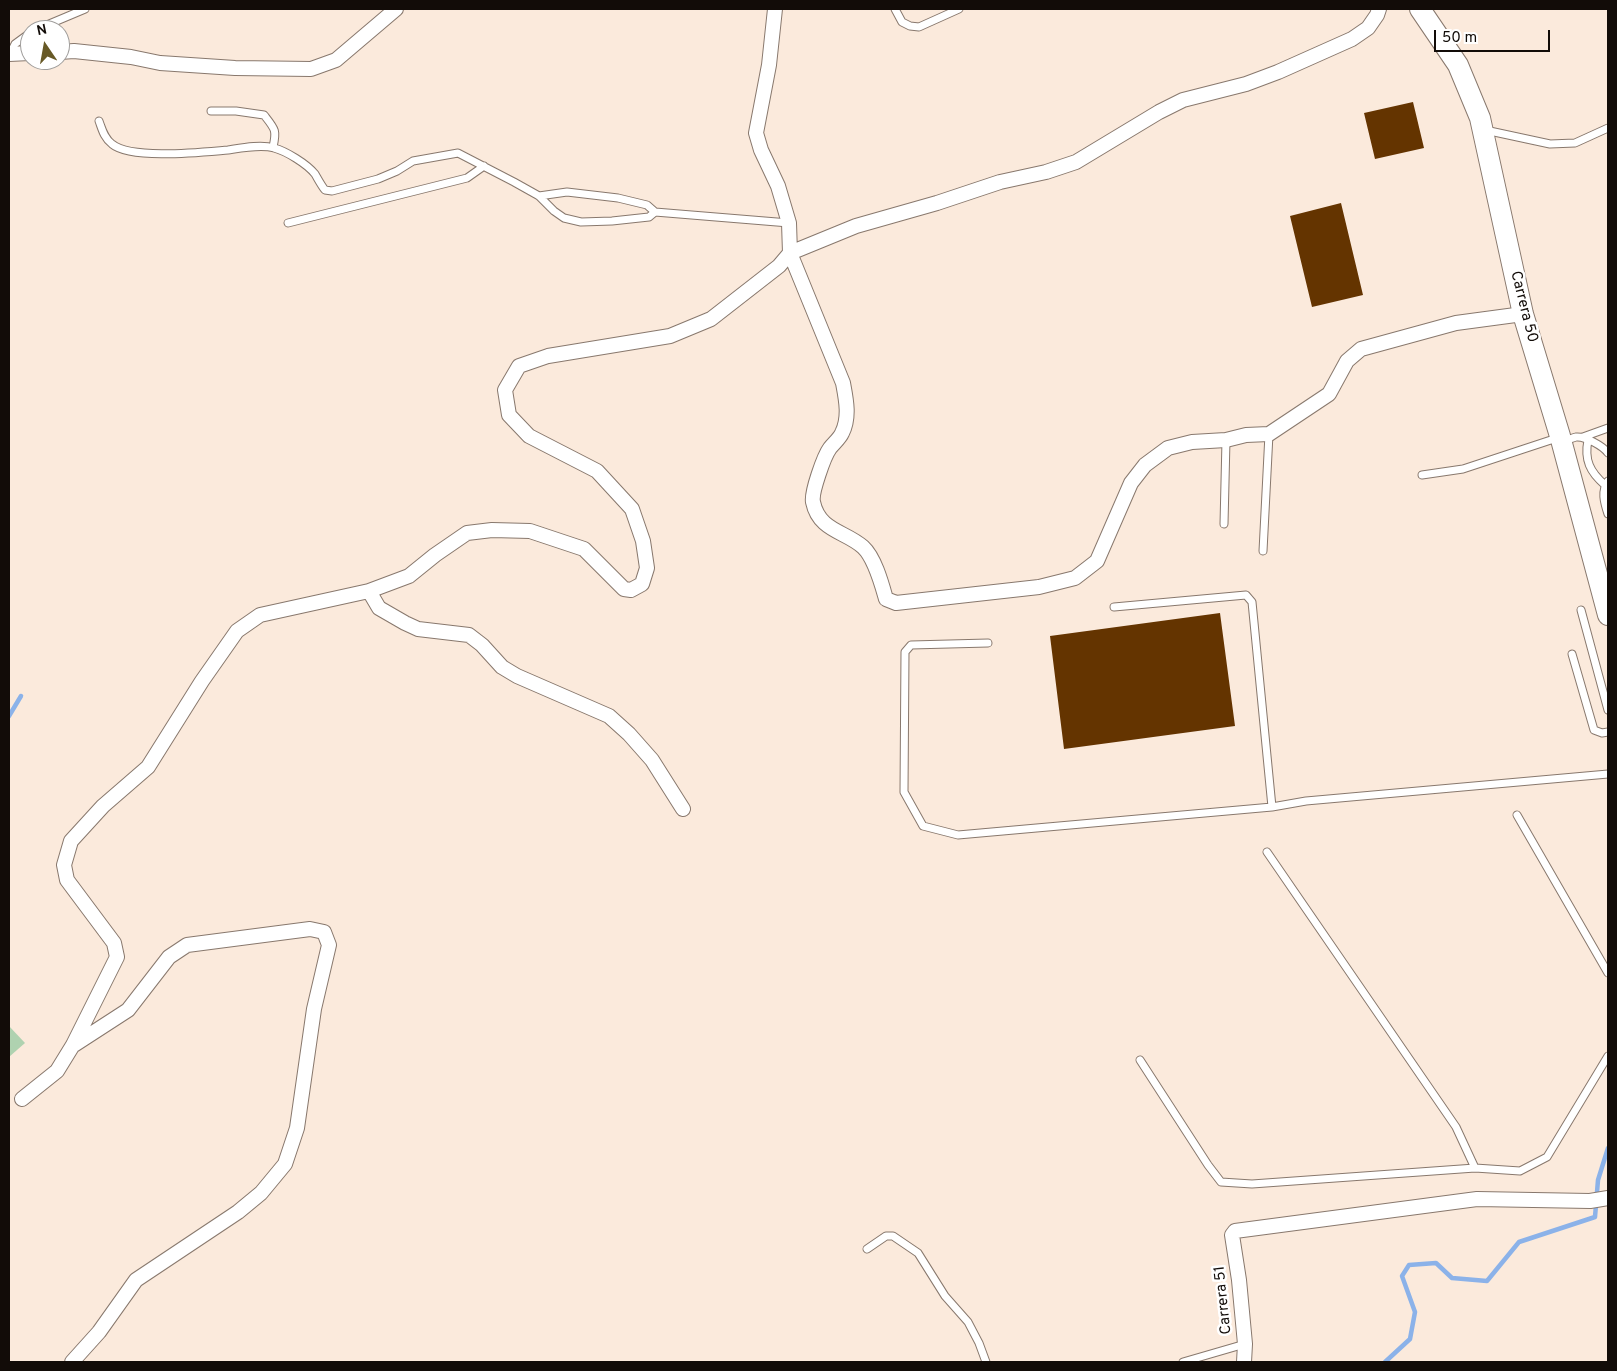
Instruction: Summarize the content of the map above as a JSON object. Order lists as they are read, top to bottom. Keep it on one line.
{"streets":{"main road":["Carrera 50"],"street":["Carrera 51"]},"scale_bar":"50 m","north":"top"}
